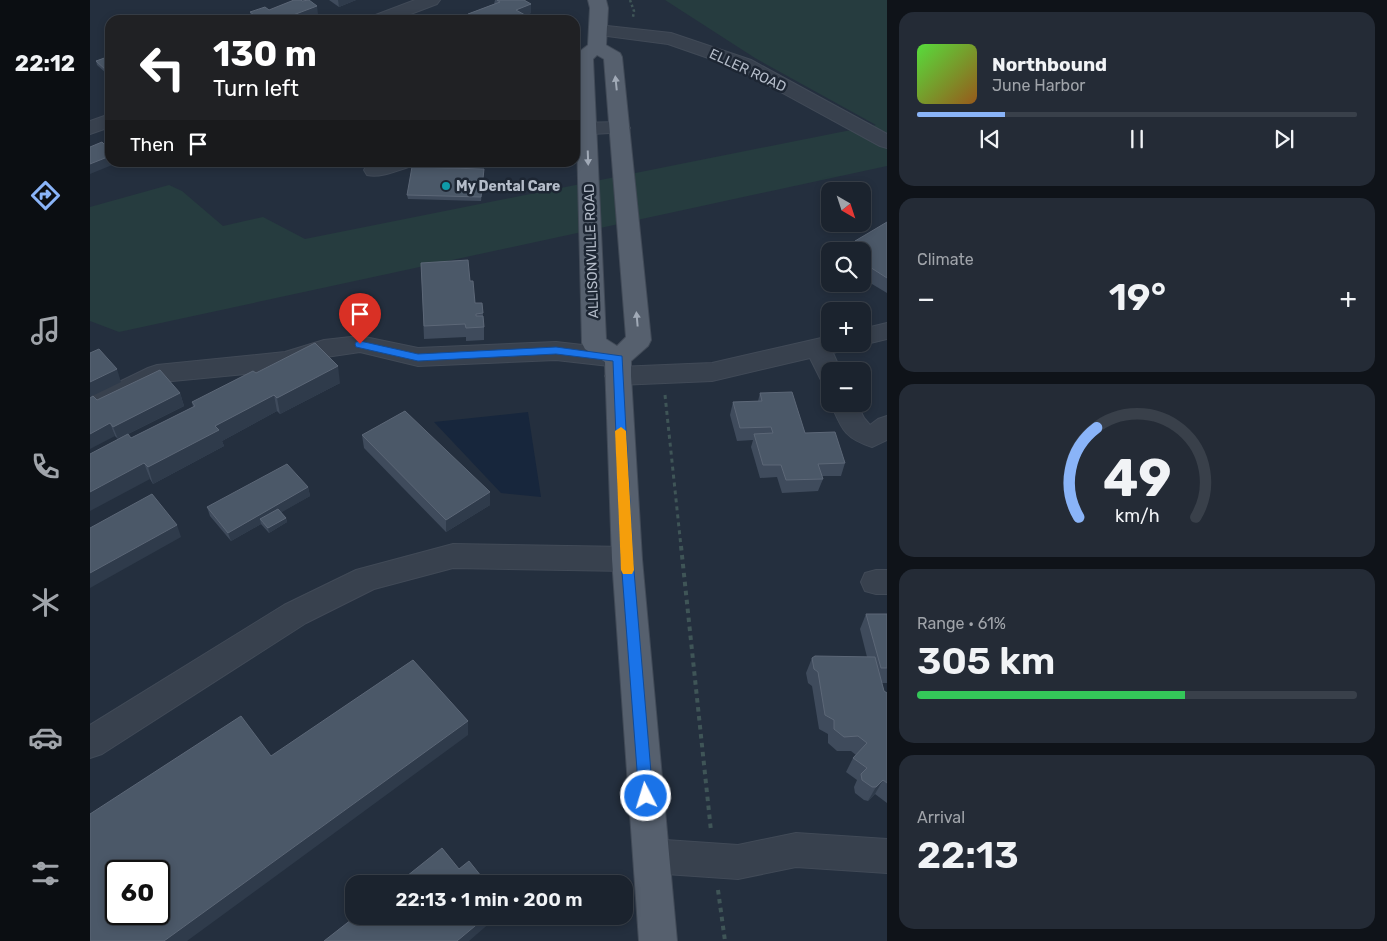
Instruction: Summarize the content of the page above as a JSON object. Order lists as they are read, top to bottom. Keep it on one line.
{"streets":{"main road":["ALLISONVILLE ROAD"],"street":["ELLER ROAD"]},"crossings":[["ELLER ROAD","ALLISONVILLE ROAD"]],"places":["My Dental Care"],"north":"bottom right","page":{"tabs":"22:12","turn":["130 m","Turn left"],"song":["Northbound","June Harbor"],"then":"Then","map_buttons":["+","−"],"tile":["Climate",["Range · 61%","305 km"],["Arrival","22:13"]],"heat":["−","19°","+"],"limit":"60","trip":"22:13 · 1 min · 200 m","gauge":["49","km/h"]}}
